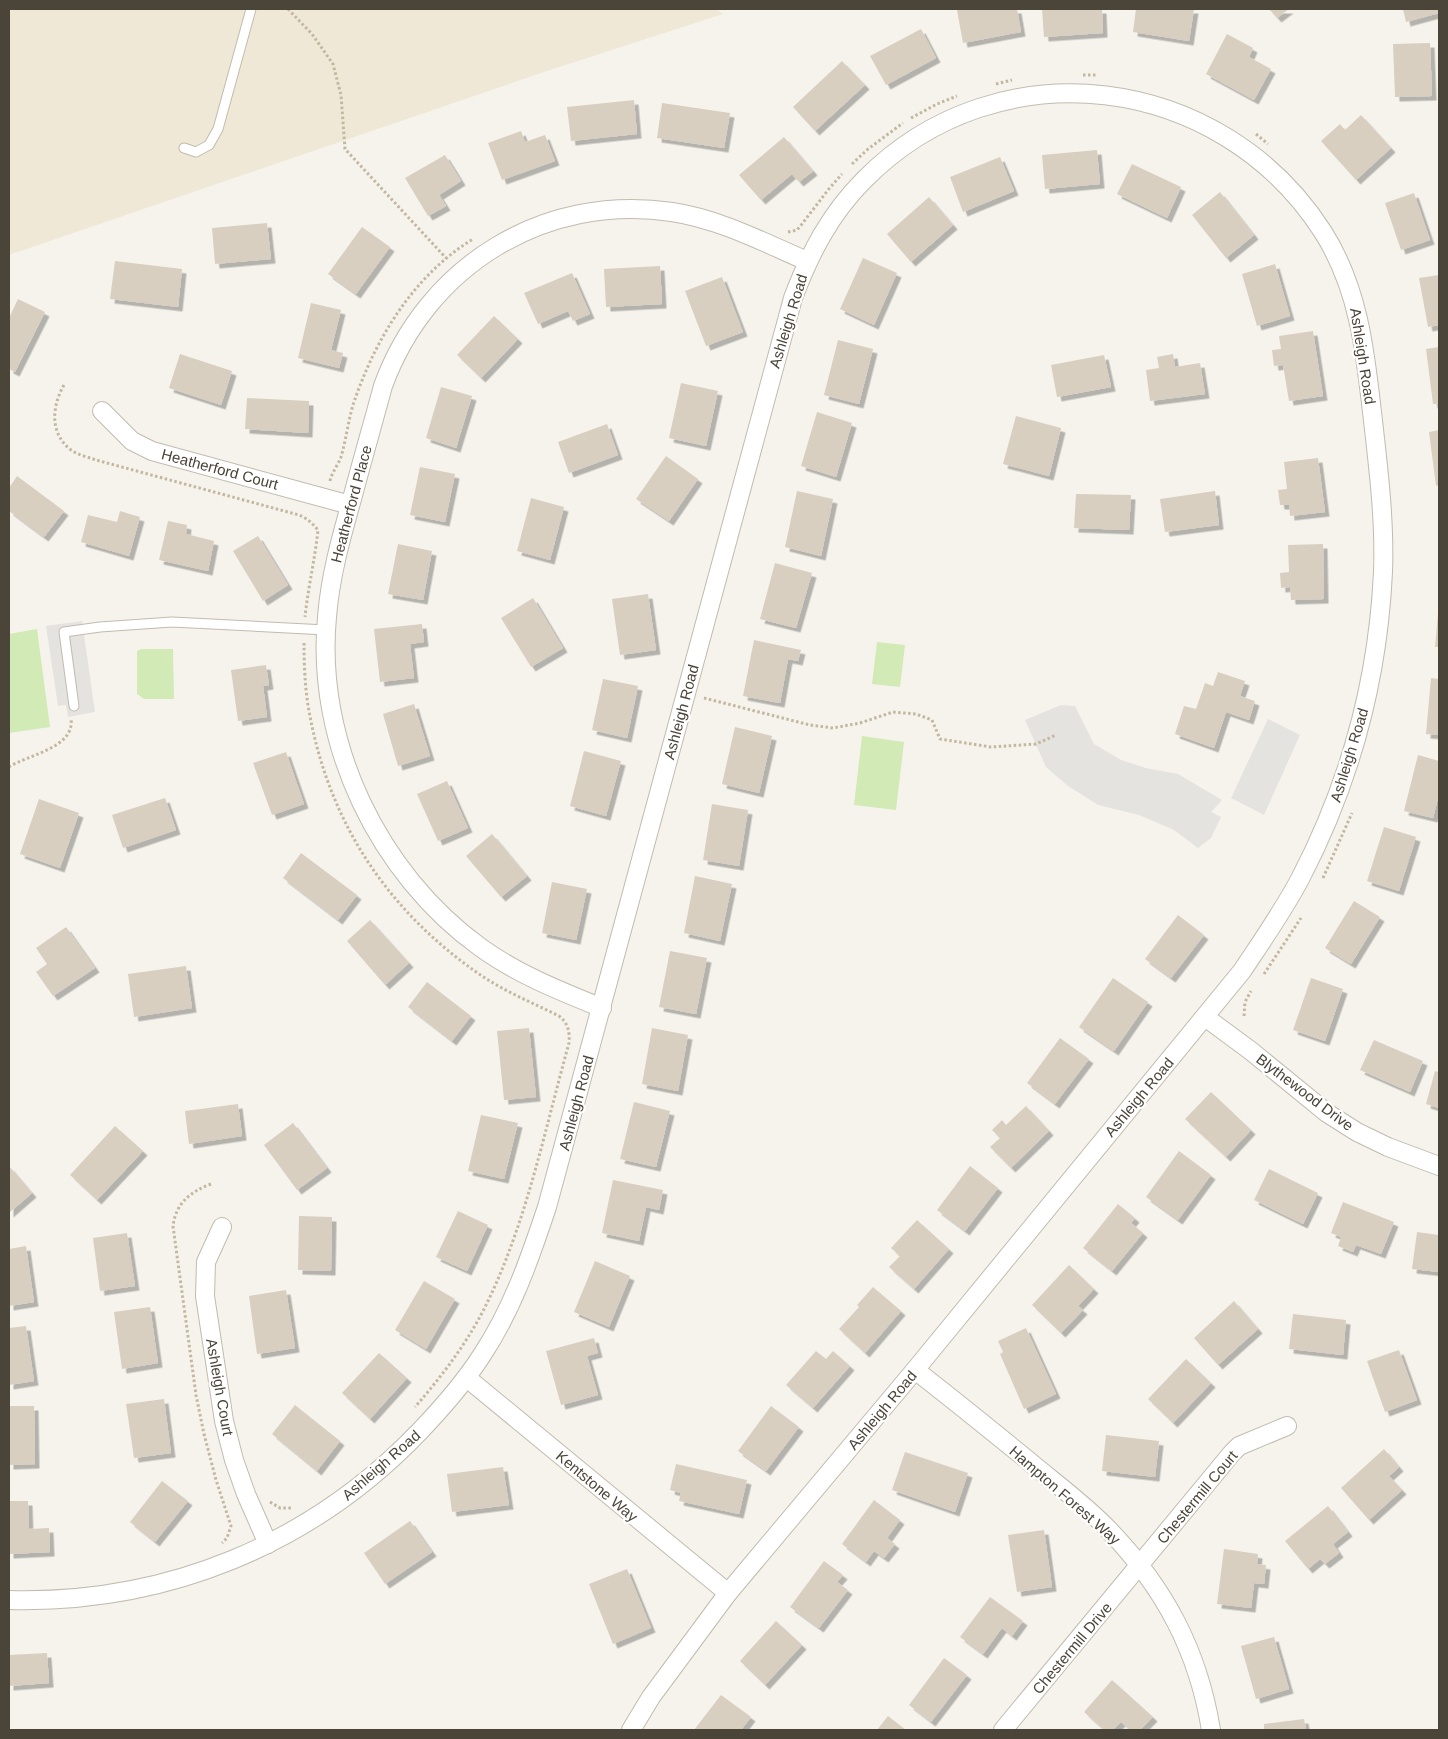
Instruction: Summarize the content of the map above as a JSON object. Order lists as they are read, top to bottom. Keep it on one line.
{"streets":{"street":["Ashleigh Road","Heatherford Court","Heatherford Place","Blythewood Drive","Ashleigh Court","Kentstone Way","Hampton Forest Way","Chestermill Court","Chestermill Drive"]},"crossings":[["Ashleigh Road","Heatherford Place"],["Ashleigh Road","Blythewood Drive"],["Ashleigh Road","Ashleigh Court"],["Ashleigh Road","Kentstone Way"],["Ashleigh Road","Hampton Forest Way"],["Heatherford Court","Heatherford Place"],["Hampton Forest Way","Chestermill Court"],["Hampton Forest Way","Chestermill Drive"],["Chestermill Court","Chestermill Drive"]]}
